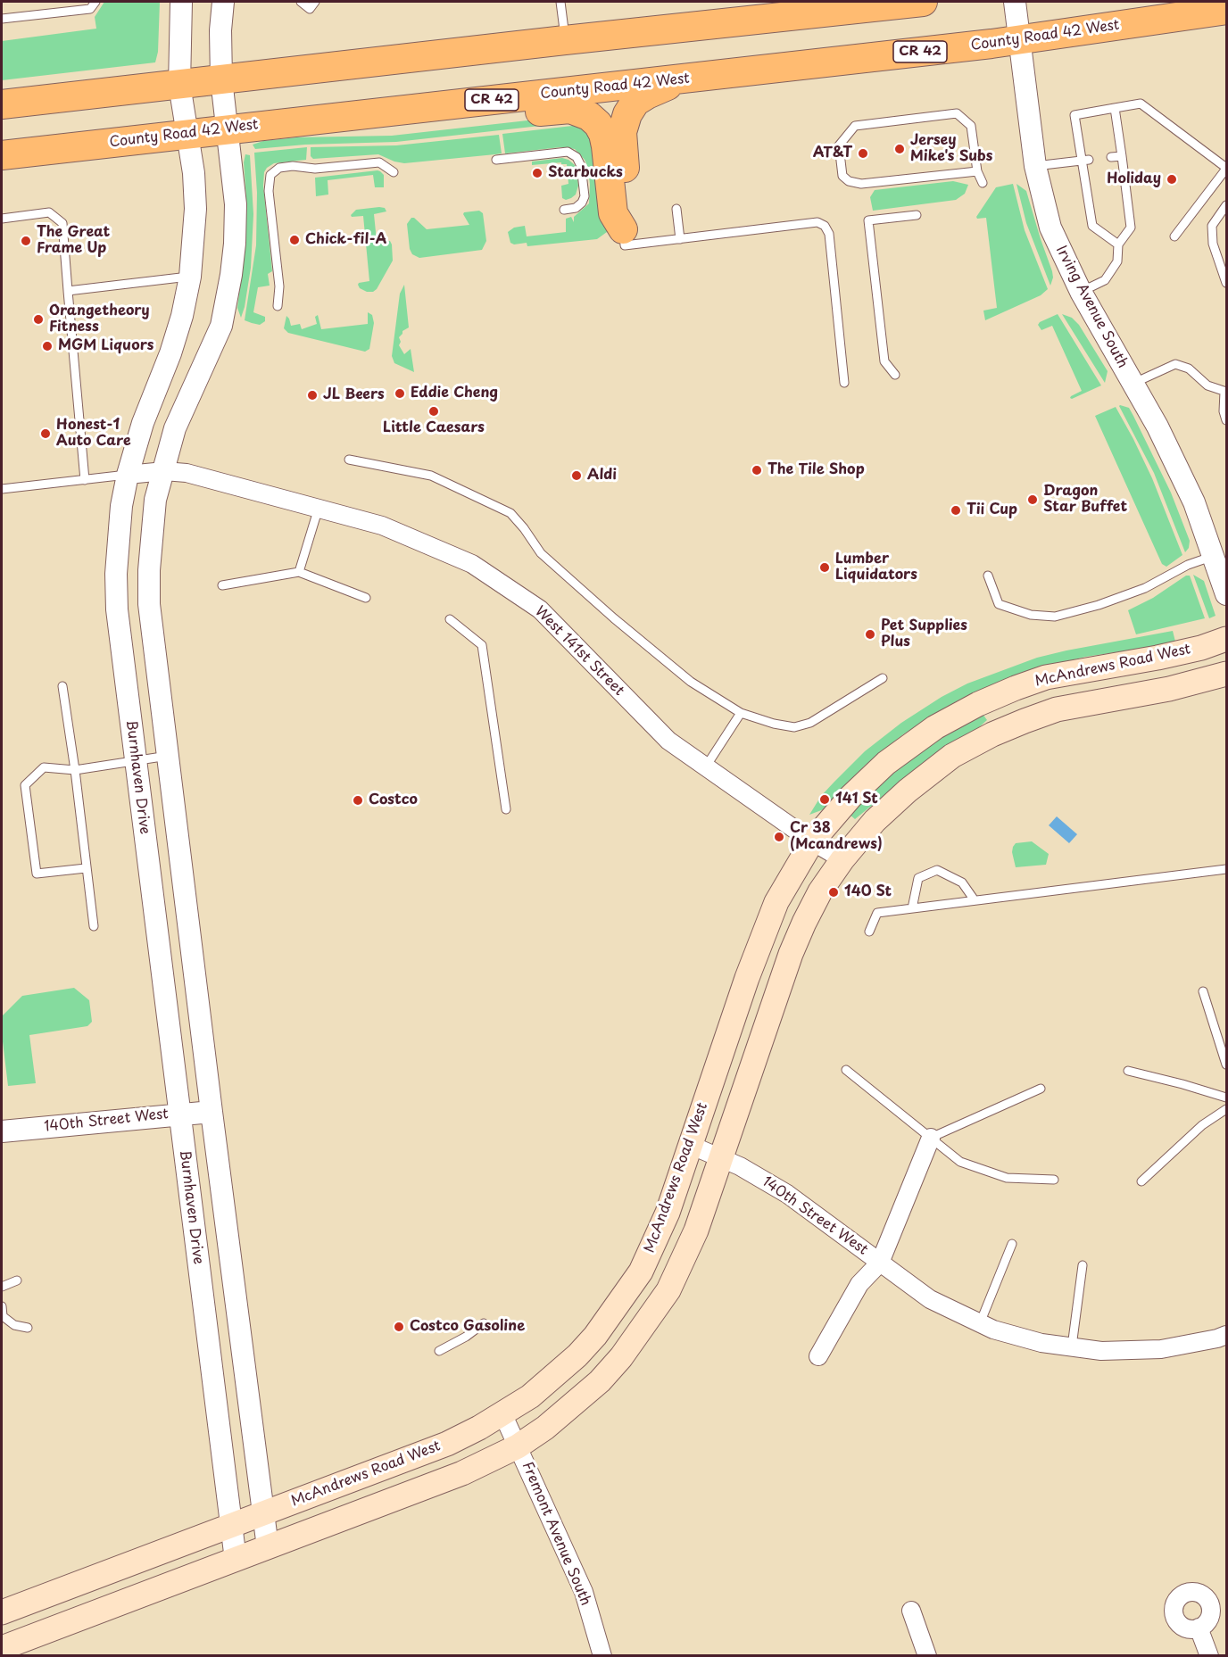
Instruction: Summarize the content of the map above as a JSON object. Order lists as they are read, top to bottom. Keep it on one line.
{"streets":{"highway":["County Road 42 West","CR 42"],"main road":["McAndrews Road West"],"street":["Irving Avenue South","West 141st Street","Burnhaven Drive","140th Street West","Fremont Avenue South"]},"crossings":[["County Road 42 West","Irving Avenue South"],["County Road 42 West","Burnhaven Drive"],["West 141st Street","McAndrews Road West"],["West 141st Street","Burnhaven Drive"],["McAndrews Road West","Burnhaven Drive"],["McAndrews Road West","140th Street West"],["McAndrews Road West","Fremont Avenue South"],["Burnhaven Drive","140th Street West"]],"places":["Jersey Mike's Subs","AT&T","Starbucks","Holiday","Chick-fil-A","The Great Frame Up","Orangetheory Fitness","MGM Liquors","Eddie Cheng","JL Beers","Little Caesars","Honest-1 Auto Care","The Tile Shop","Aldi","Dragon Star Buffet","Tii Cup","Lumber Liquidators","Pet Supplies Plus","141 St","Costco","Cr 38 (Mcandrews)","140 St","Costco Gasoline"]}
